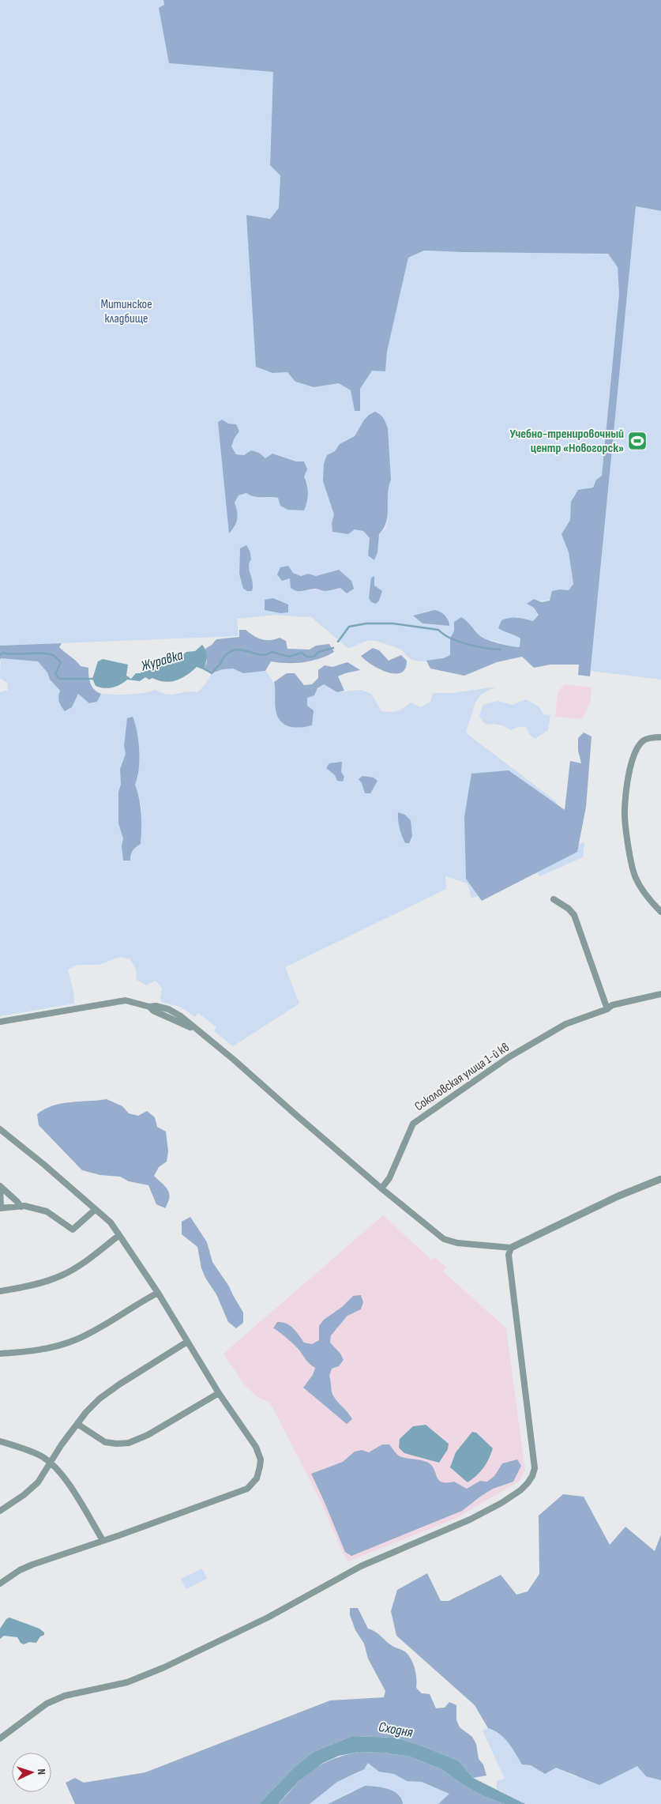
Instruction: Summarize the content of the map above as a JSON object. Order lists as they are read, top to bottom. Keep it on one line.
{"streets":{"street":["Соколовская улица 1-й кв"]},"water":["Журавка","Сходня"],"parks":["Митинское кладбище"],"places":{"sports":["Учебно-тренировочный центр «Новогорск»"]},"north":"right"}
